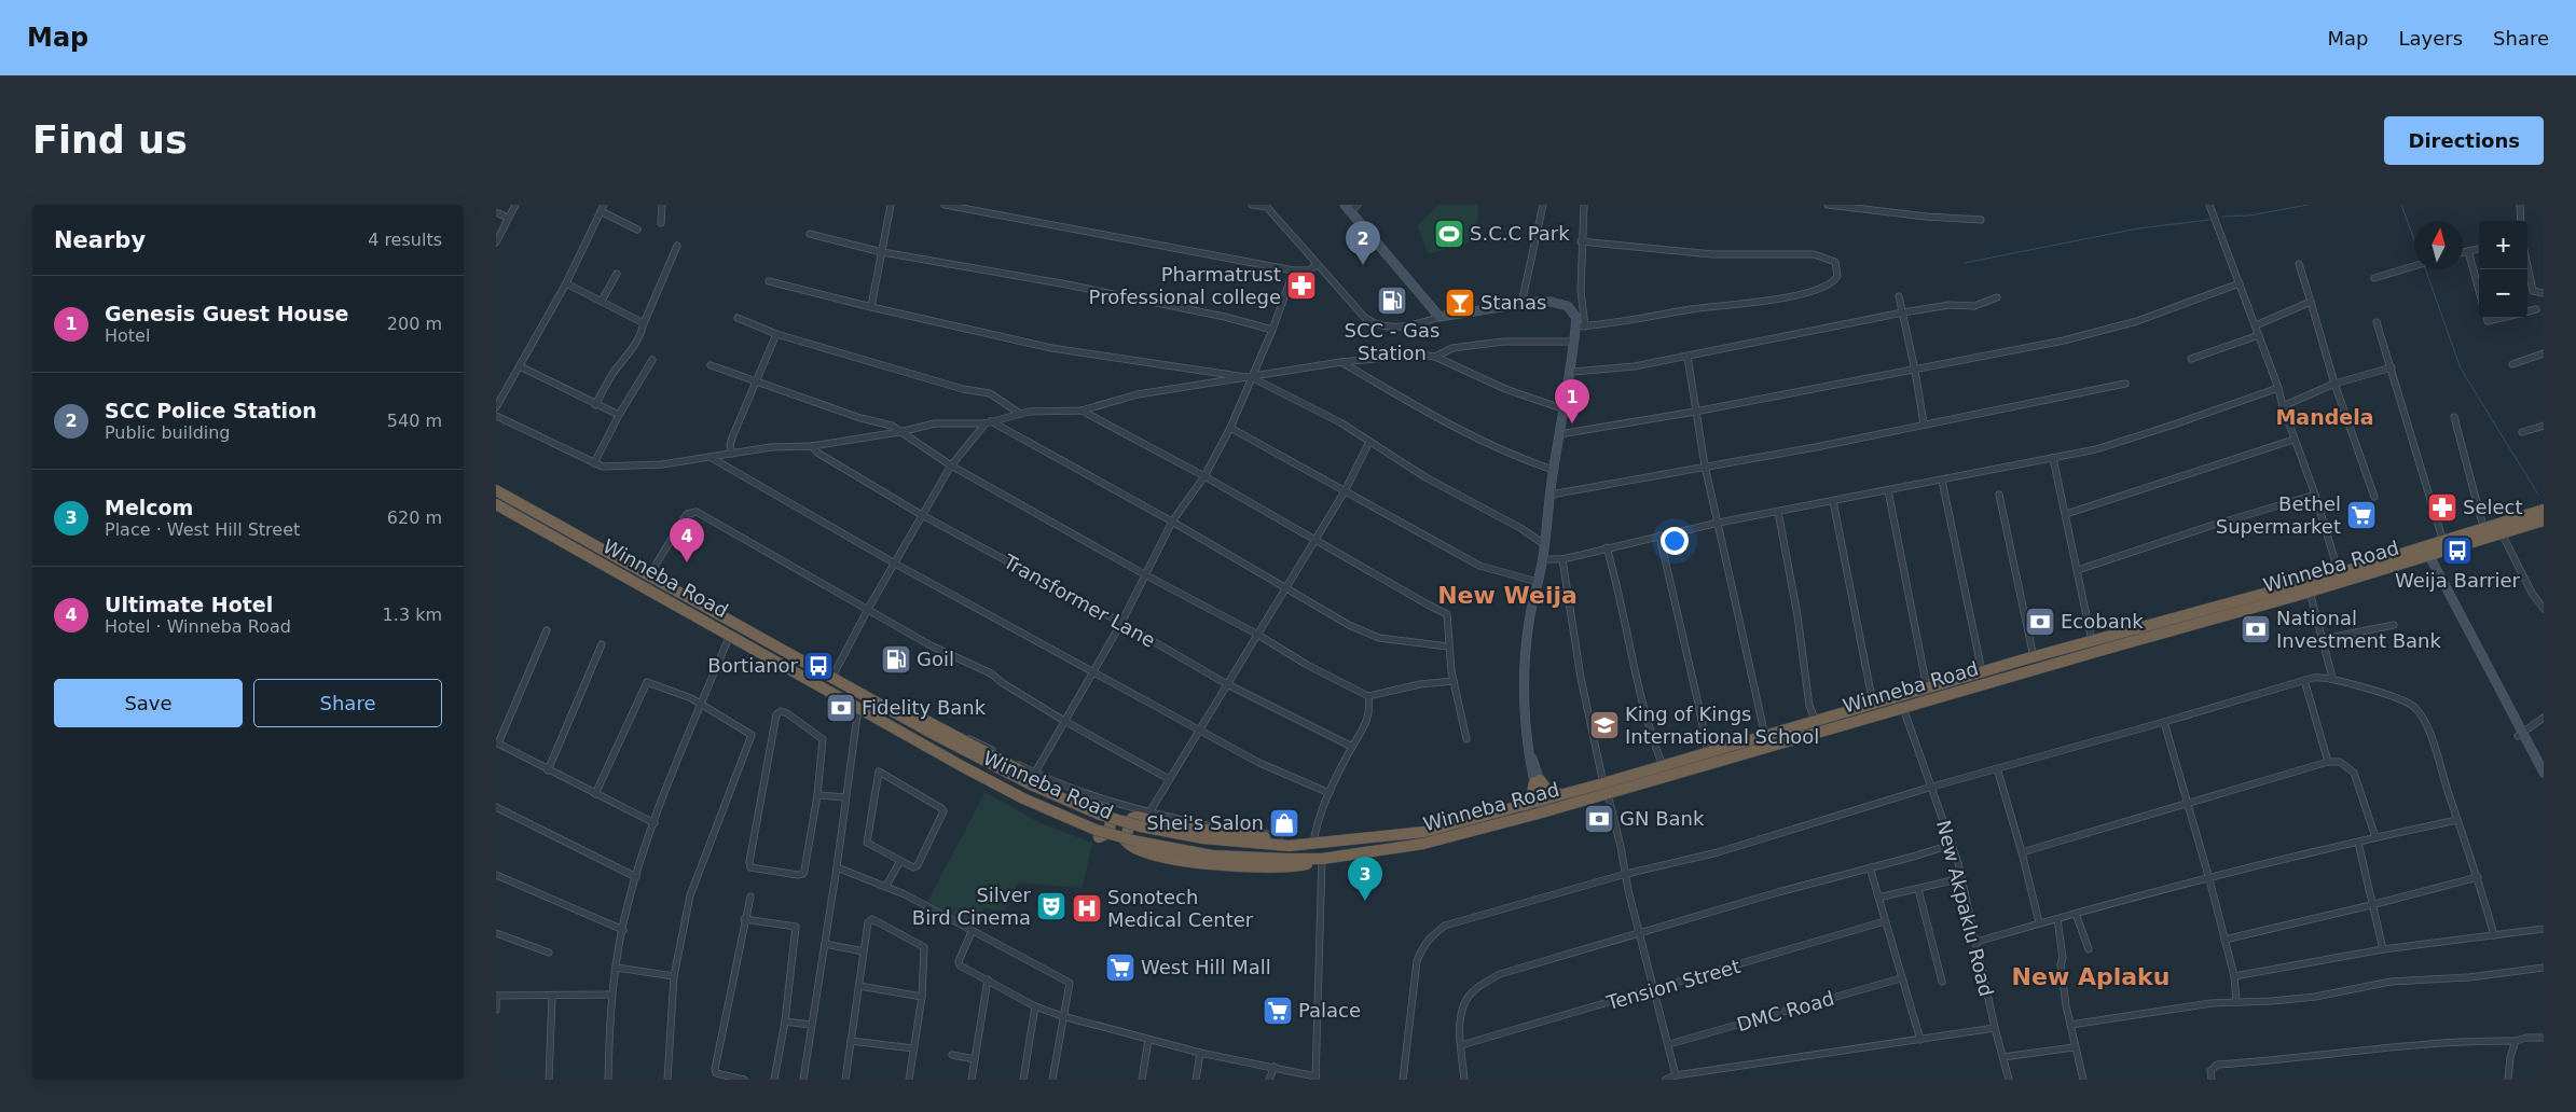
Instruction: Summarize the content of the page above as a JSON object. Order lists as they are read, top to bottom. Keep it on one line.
{"streets":{"highway":["Winneba Road"],"street":["Transformer Lane","New Akpaklu Road","Tension Street","DMC Road"]},"crossings":[["Winneba Road","New Akpaklu Road"]],"districts":["Mandela","New Weija","New Aplaku"],"places":{"sports":["S.C.C Park"],"pharmacy":["Pharmatrust Professional college","Select"],"fuel station":["SCC - Gas Station","Goil"],"bar":["Stanas"],"supermarket":["Bethel Supermarket","West Hill Mall","Palace"],"bus stop":["Weija Barrier","Bortianor"],"bank":["Ecobank","National Investment Bank","Fidelity Bank","GN Bank"],"school or university":["King of Kings International School"],"shop":["Shei's Salon"],"theatre":["Silver Bird Cinema"],"hospital":["Sonotech Medical Center"]},"north":"top","page":{"header":"Map","nav":["Map","Layers","Share"],"buttons":["Directions",["Save","Share"]],"title":"Find us","heading":["Nearby","4 results"],"map_buttons":["+","−"],"pins":["2","1","4","3"],"list":[{"mark":"1","name":"Genesis Guest House","note":"Hotel","value":"200 m"},{"mark":"2","name":"SCC Police Station","note":"Public building","value":"540 m"},{"mark":"3","name":"Melcom","note":"Place · West Hill Street","value":"620 m"},{"mark":"4","name":"Ultimate Hotel","note":"Hotel · Winneba Road","value":"1.3 km"}]}}
